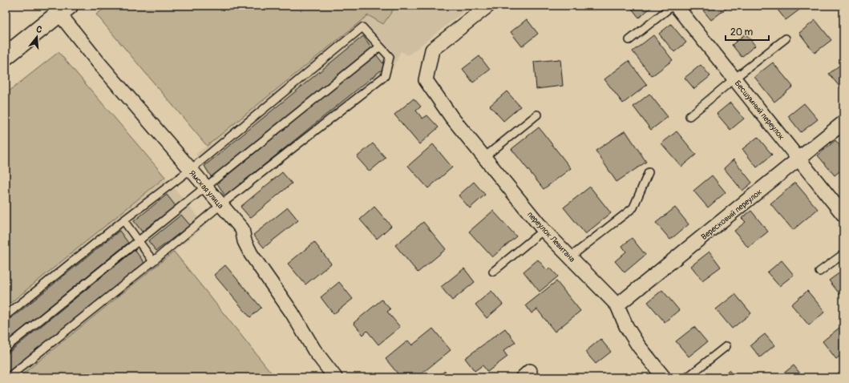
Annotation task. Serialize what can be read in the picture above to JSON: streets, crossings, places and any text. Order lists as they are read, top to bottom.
{
  "streets": {
    "street": [
      "Бесшумный переулок",
      "Ямская улица",
      "Вересковый переулок",
      "переулок Левитана"
    ]
  },
  "crossings": [
    ["Бесшумный переулок", "Вересковый переулок"],
    ["Вересковый переулок", "переулок Левитана"]
  ],
  "scale_bar": "20 m",
  "north": "top"
}
